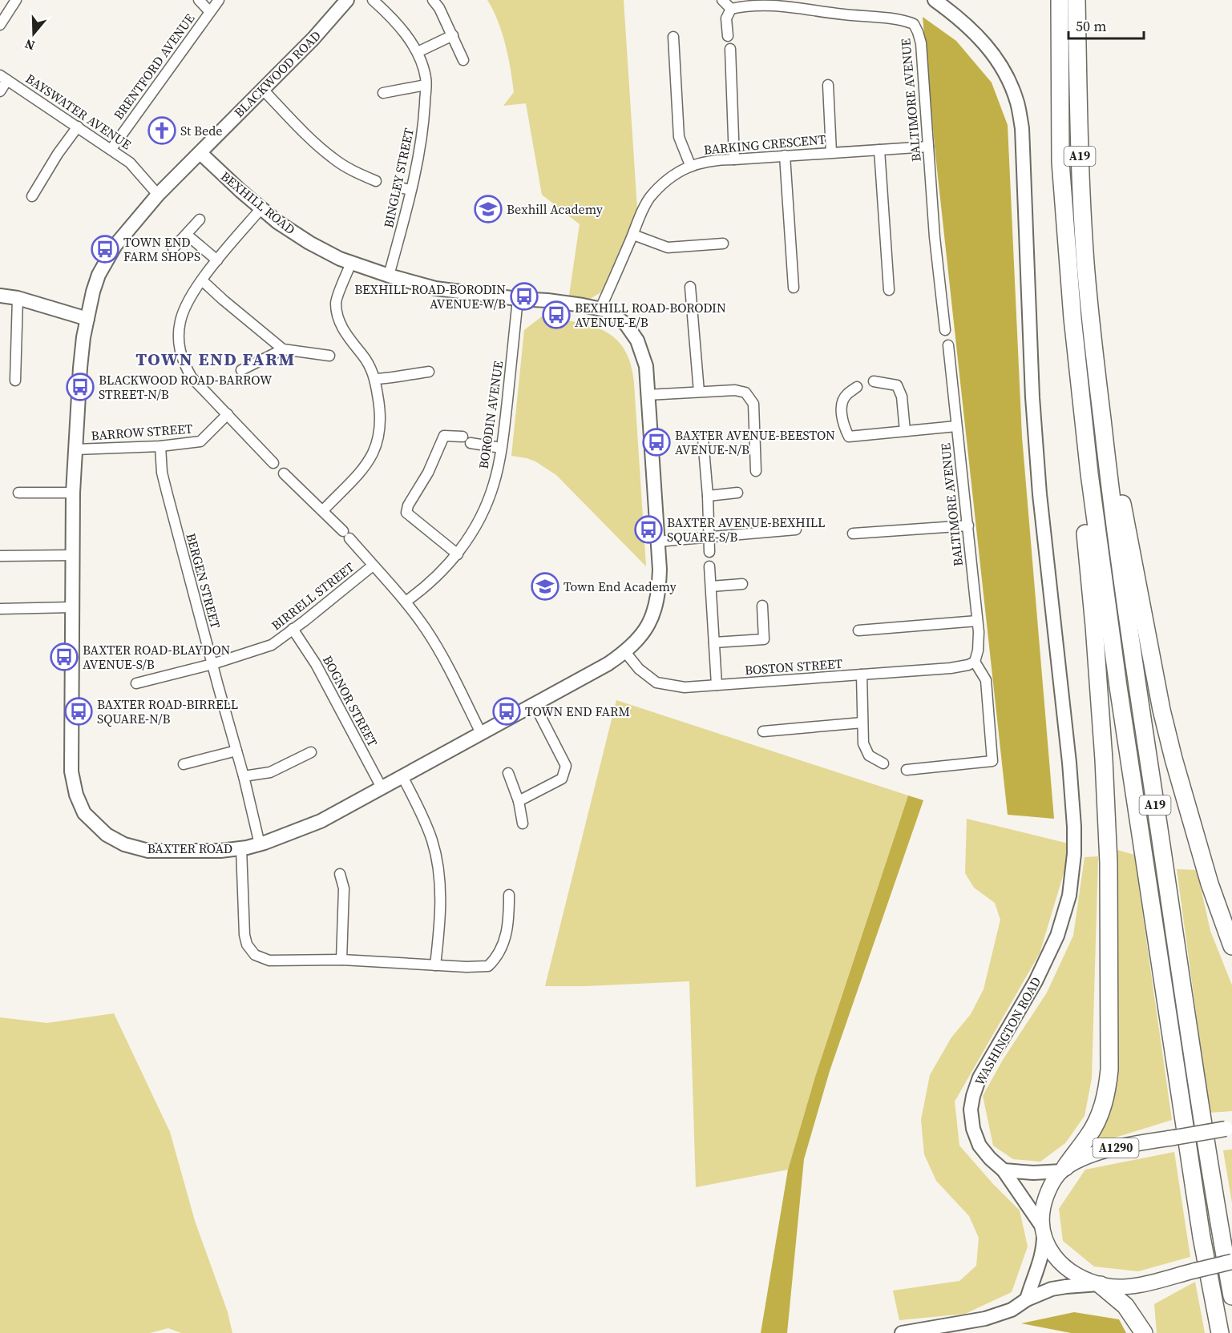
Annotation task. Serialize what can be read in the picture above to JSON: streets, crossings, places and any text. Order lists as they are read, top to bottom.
{
  "streets": {
    "highway": ["A19"],
    "main road": ["A1290"],
    "street": [
      "BRENTFORD AVENUE",
      "BLACKWOOD ROAD",
      "BALTIMORE AVENUE",
      "BAYSWATER AVENUE",
      "BARKING CRESCENT",
      "BINGLEY STREET",
      "BEXHILL ROAD",
      "BORODIN AVENUE",
      "BARROW STREET",
      "BERGEN STREET",
      "BIRRELL STREET",
      "BOSTON STREET",
      "BOGNOR STREET",
      "BAXTER ROAD",
      "WASHINGTON ROAD"
    ]
  },
  "crossings": [
    ["BRENTFORD AVENUE", "BAYSWATER AVENUE"],
    ["BLACKWOOD ROAD", "BAYSWATER AVENUE"],
    ["BLACKWOOD ROAD", "BEXHILL ROAD"],
    ["BLACKWOOD ROAD", "BARROW STREET"],
    ["BLACKWOOD ROAD", "BAXTER ROAD"],
    ["BALTIMORE AVENUE", "BARKING CRESCENT"],
    ["BALTIMORE AVENUE", "BOSTON STREET"],
    ["BARKING CRESCENT", "BEXHILL ROAD"],
    ["BINGLEY STREET", "BEXHILL ROAD"],
    ["BEXHILL ROAD", "BORODIN AVENUE"],
    ["BEXHILL ROAD", "BOSTON STREET"],
    ["BEXHILL ROAD", "BAXTER ROAD"],
    ["BARROW STREET", "BERGEN STREET"],
    ["BARROW STREET", "BAXTER ROAD"],
    ["BERGEN STREET", "BIRRELL STREET"],
    ["BERGEN STREET", "BAXTER ROAD"],
    ["BIRRELL STREET", "BOGNOR STREET"],
    ["BOSTON STREET", "BAXTER ROAD"],
    ["BOGNOR STREET", "BAXTER ROAD"]
  ],
  "districts": ["TOWN END FARM"],
  "places": {
    "church": ["St Bede"],
    "school or university": ["Bexhill Academy", "Town End Academy"],
    "bus stop": [
      "TOWN END FARM SHOPS",
      "BEXHILL ROAD-BORODIN AVENUE-W/B",
      "BEXHILL ROAD-BORODIN AVENUE-E/B",
      "BLACKWOOD ROAD-BARROW STREET-N/B",
      "BAXTER AVENUE-BEESTON AVENUE-N/B",
      "BAXTER AVENUE-BEXHILL SQUARE-S/B",
      "BAXTER ROAD-BLAYDON AVENUE-S/B",
      "BAXTER ROAD-BIRRELL SQUARE-N/B",
      "TOWN END FARM"
    ]
  },
  "scale_bar": "50 m",
  "north": "bottom"
}
